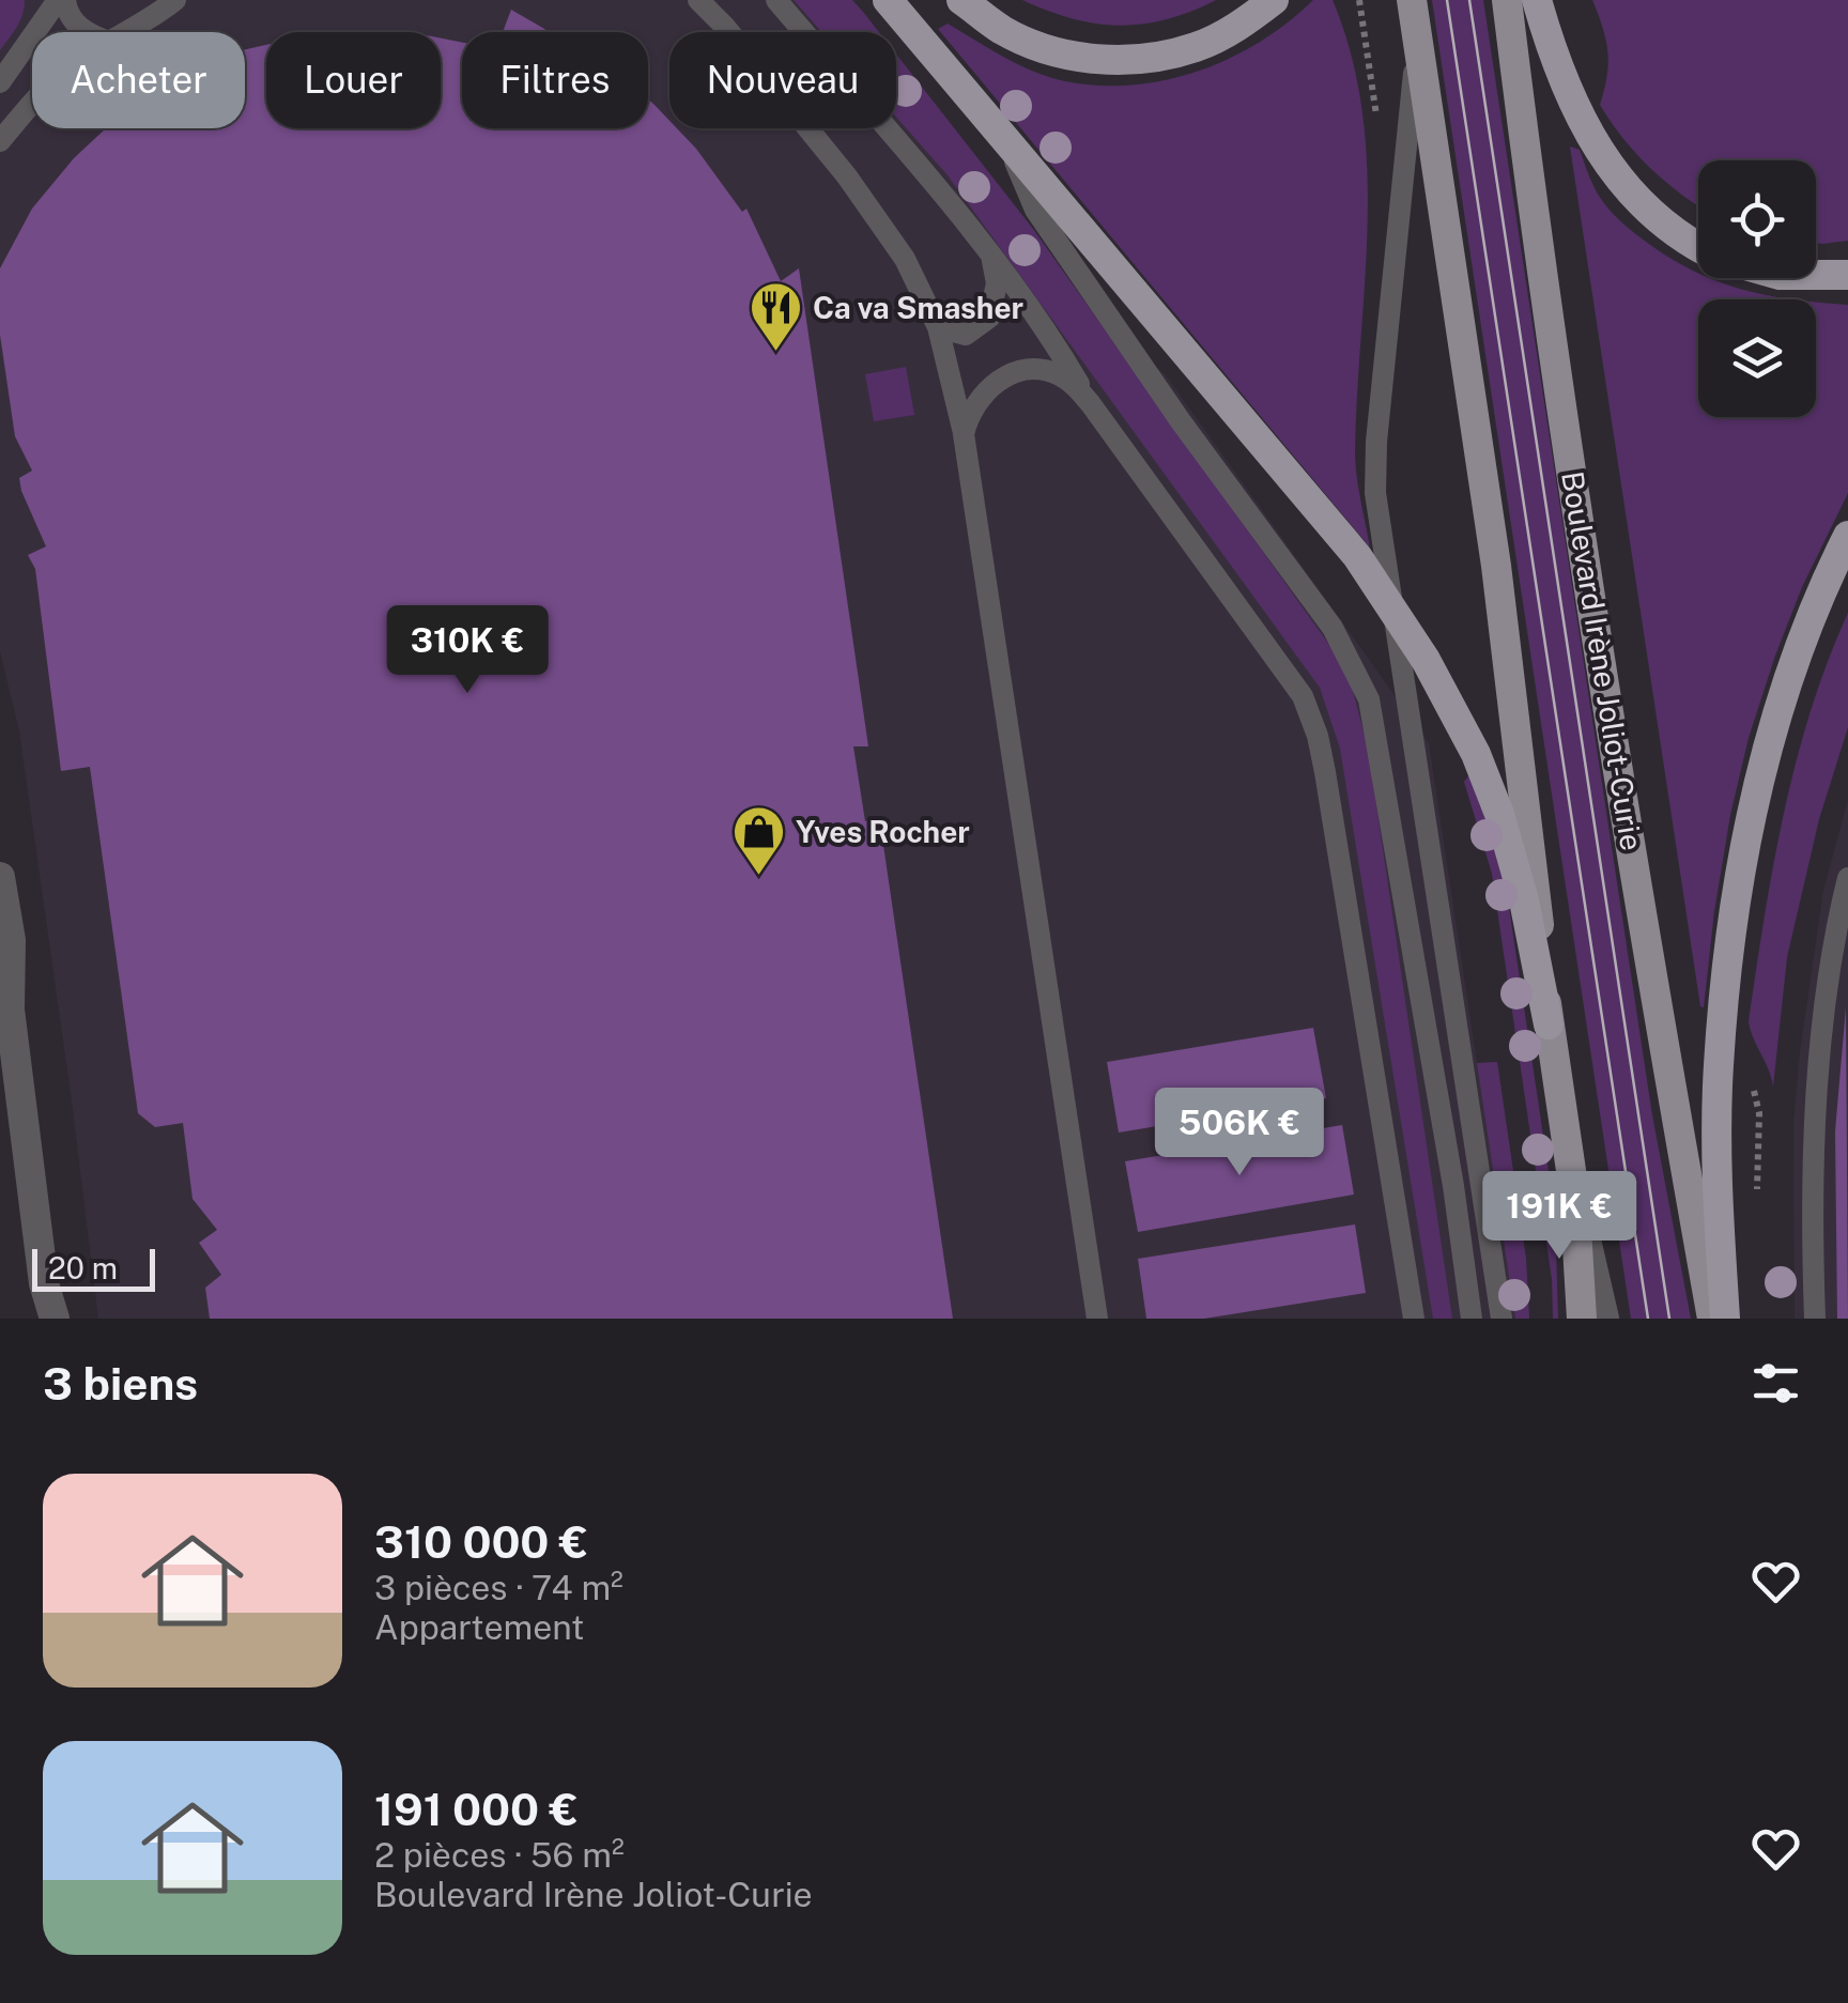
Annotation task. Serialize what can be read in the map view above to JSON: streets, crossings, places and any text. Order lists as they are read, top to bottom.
{
  "streets": {
    "main road": ["Boulevard Irène Joliot-Curie"]
  },
  "places": {
    "restaurant": ["Ca va Smasher"],
    "shop": ["Yves Rocher"]
  },
  "scale_bar": "20 m",
  "page": {
    "chip": [
      "Acheter",
      "Louer",
      "Filtres",
      "Nouveau"
    ],
    "price": ["310K €", "506K €", "191K €"],
    "scale": "20 m",
    "heading": "3 biens",
    "list": [
      {
        "name": "310 000 €",
        "note": "3 pièces · 74 m² · Appartement"
      },
      {
        "name": "191 000 €",
        "note": "2 pièces · 56 m² · Boulevard Irène Joliot-Curie"
      }
    ]
  }
}
